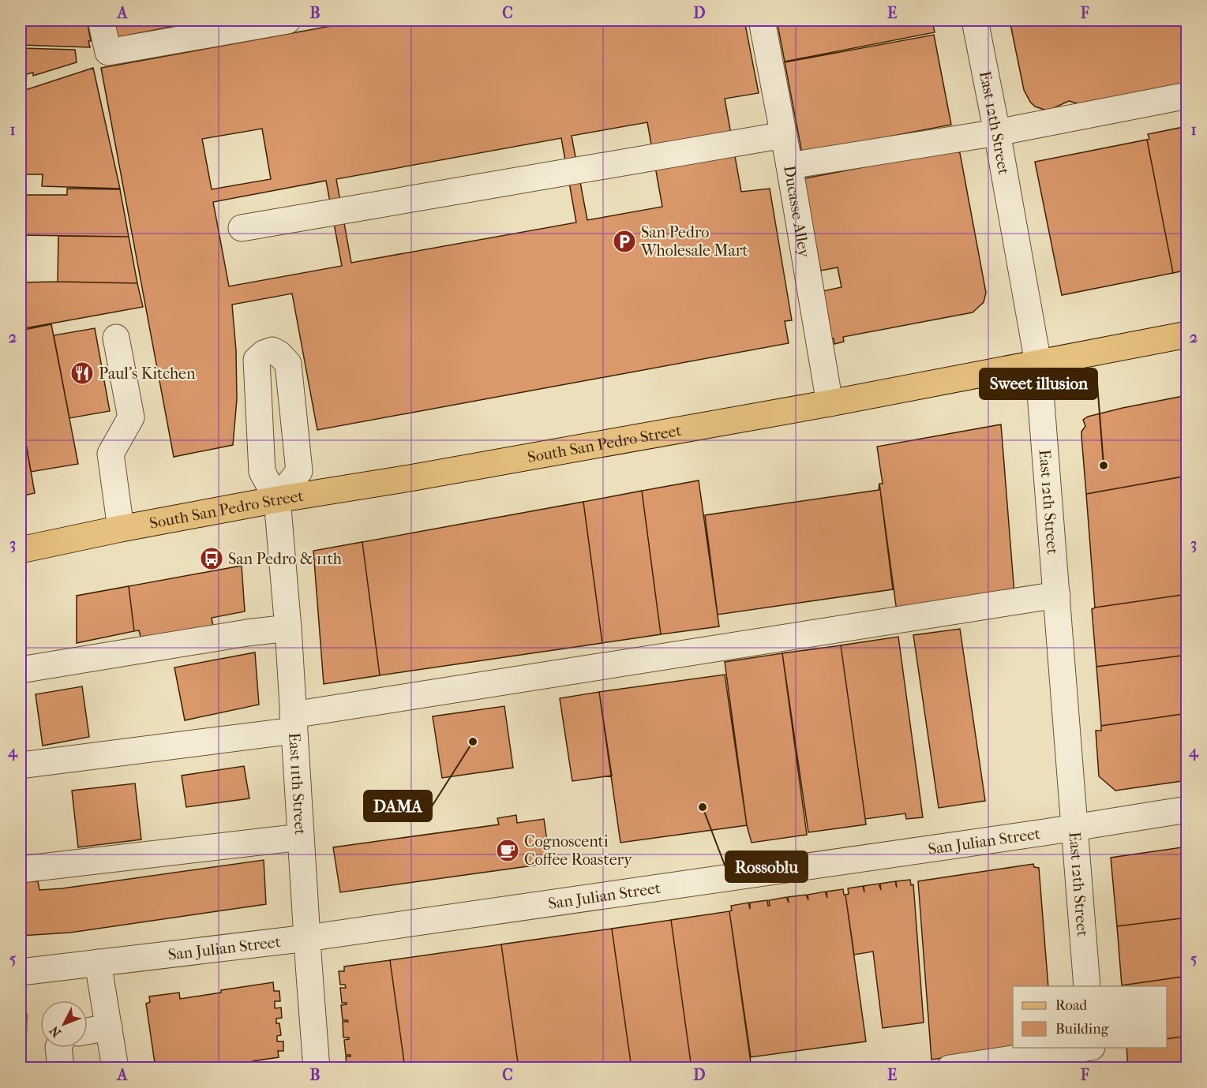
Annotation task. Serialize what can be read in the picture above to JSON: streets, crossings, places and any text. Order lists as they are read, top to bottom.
{
  "streets": {
    "main road": ["South San Pedro Street"],
    "street": [
      "East 12th Street",
      "Ducasse Alley",
      "East 11th Street",
      "San Julian Street"
    ]
  },
  "crossings": [
    ["East 12th Street", "South San Pedro Street"],
    ["East 12th Street", "San Julian Street"],
    ["Ducasse Alley", "South San Pedro Street"],
    ["South San Pedro Street", "East 11th Street"],
    ["East 11th Street", "San Julian Street"]
  ],
  "places": {
    "parking": ["San Pedro Wholesale Mart"],
    "restaurant": ["Paul's Kitchen"],
    "other": ["Sweet illusion", "DAMA", "Rossoblu"],
    "bus stop": ["San Pedro & 11th"],
    "cafe": ["Cognoscenti Coffee Roastery"]
  },
  "legend": ["Road", "Building"],
  "north": "bottom left",
  "grid": {
    "columns": [
      "A",
      "B",
      "C",
      "D",
      "E",
      "F"
    ],
    "rows": [
      "1",
      "2",
      "3",
      "4",
      "5"
    ]
  }
}
